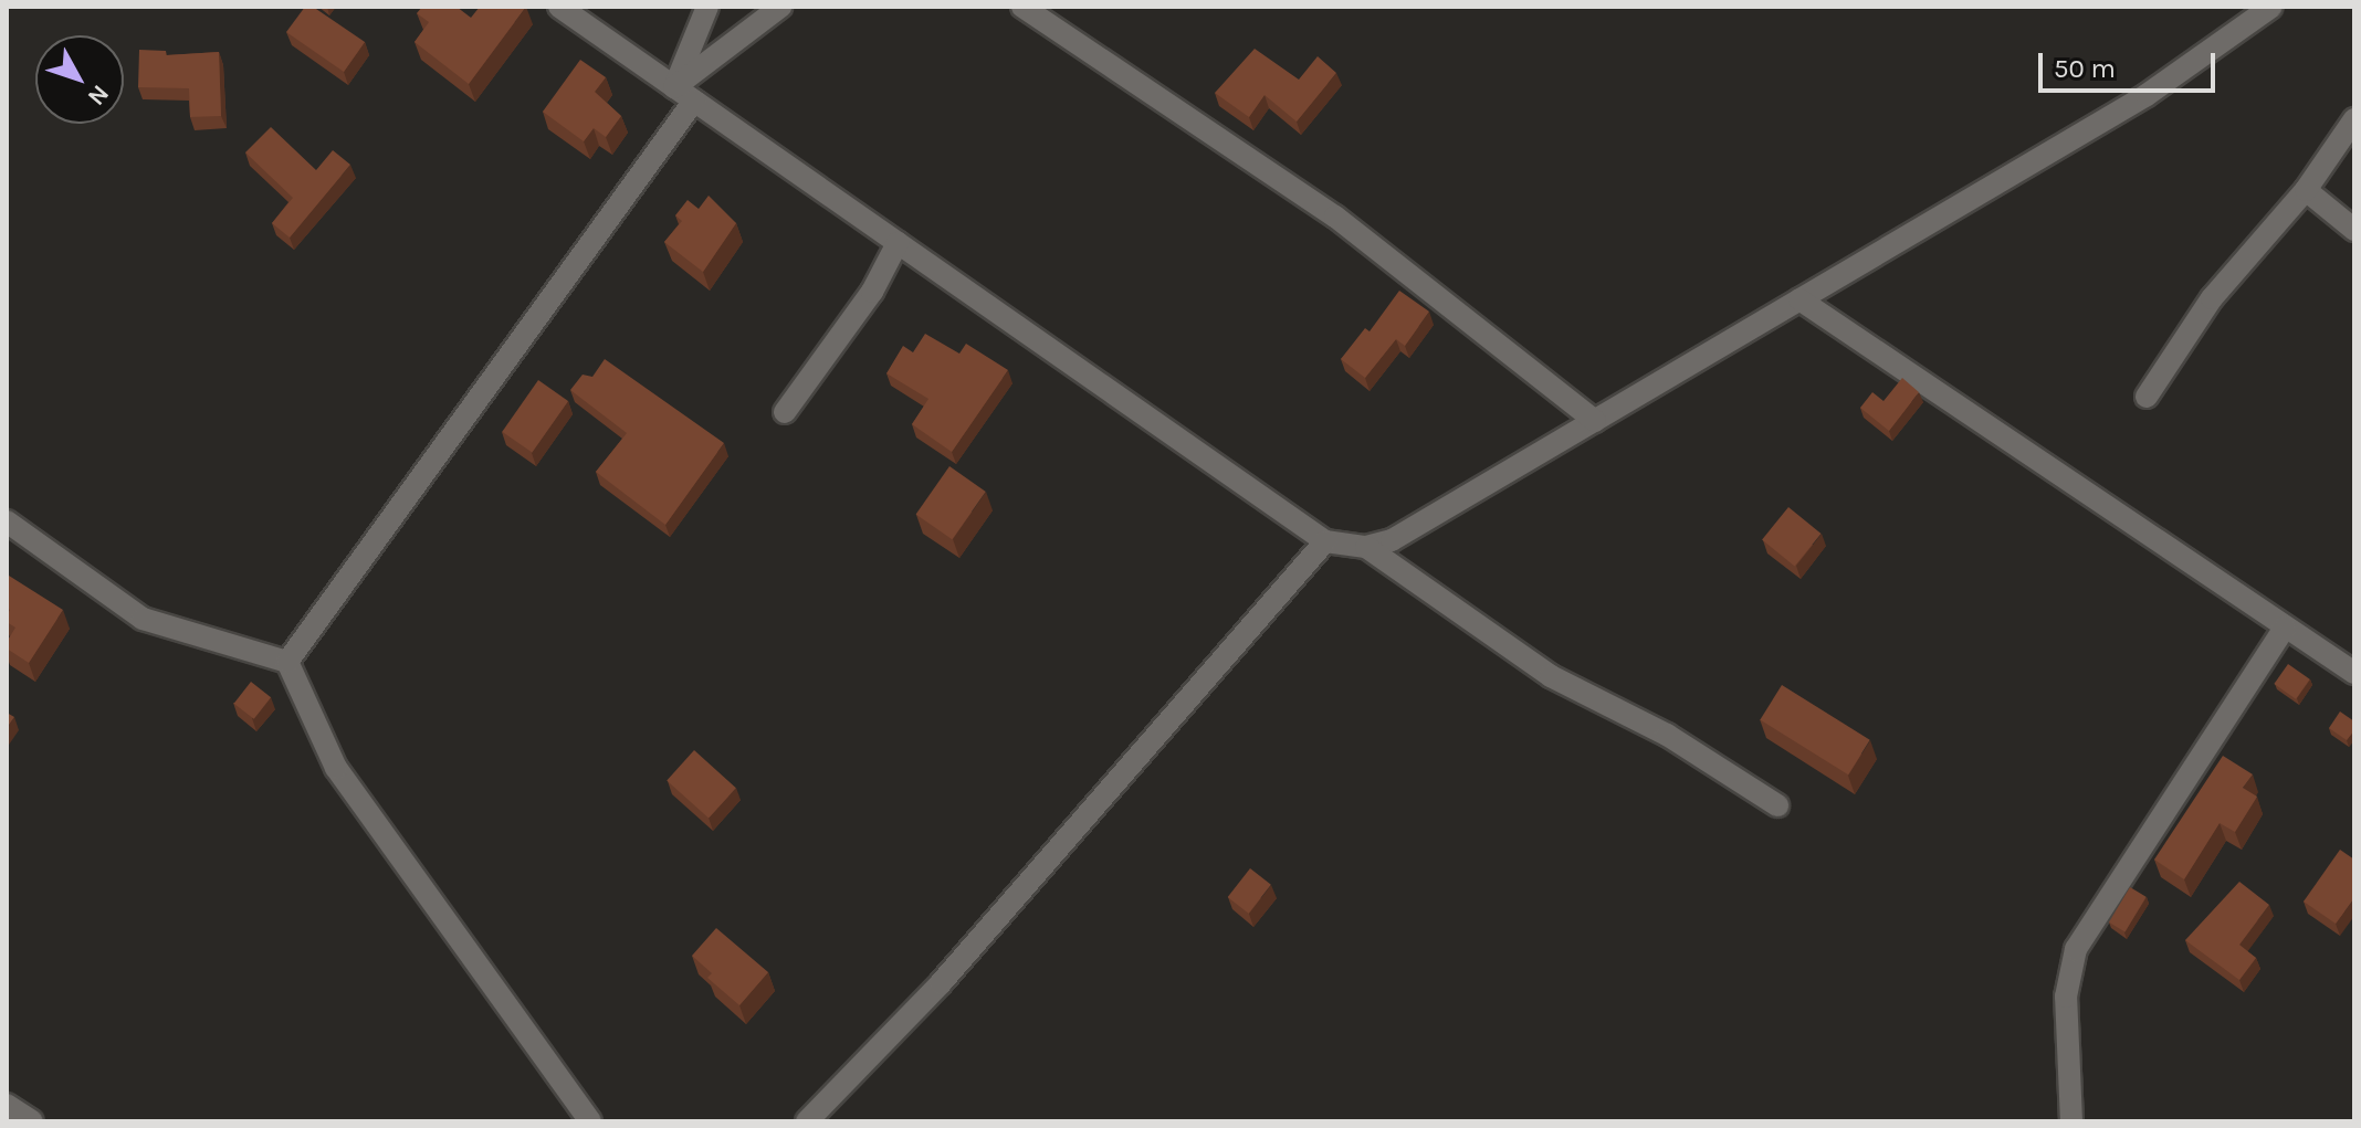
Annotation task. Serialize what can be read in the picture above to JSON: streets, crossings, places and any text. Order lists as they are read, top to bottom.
{
  "scale_bar": "50 m",
  "north": "bottom right"
}
